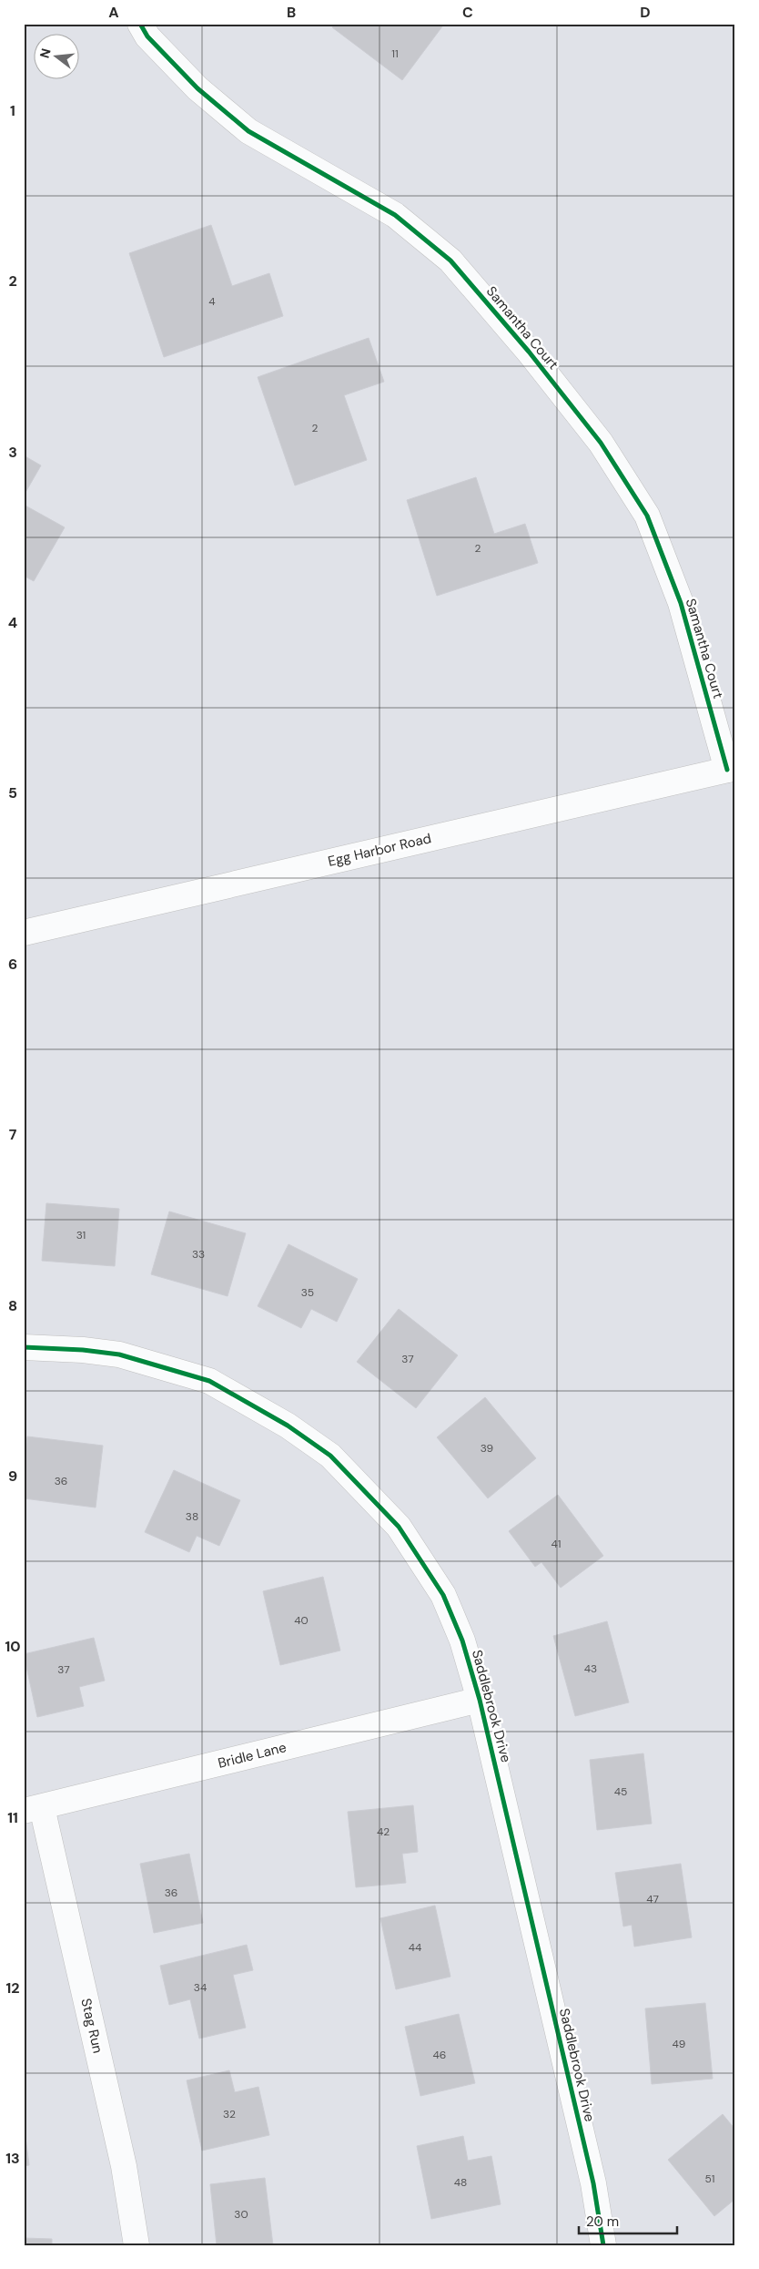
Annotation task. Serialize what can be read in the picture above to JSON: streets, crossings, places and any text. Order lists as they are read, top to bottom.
{
  "streets": {
    "street": [
      "Samantha Court",
      "Egg Harbor Road",
      "Saddlebrook Drive",
      "Bridle Lane",
      "Stag Run"
    ]
  },
  "crossings": [
    ["Samantha Court", "Egg Harbor Road"],
    ["Saddlebrook Drive", "Bridle Lane"],
    ["Bridle Lane", "Stag Run"]
  ],
  "house_numbers": [
    "11",
    "4",
    "2",
    "2",
    "31",
    "33",
    "35",
    "37",
    "39",
    "36",
    "38",
    "41",
    "40",
    "43",
    "37",
    "45",
    "42",
    "36",
    "47",
    "44",
    "34",
    "49",
    "46",
    "32",
    "51",
    "48",
    "30"
  ],
  "scale_bar": "20 m",
  "north": "left",
  "grid": {
    "columns": [
      "A",
      "B",
      "C",
      "D"
    ],
    "rows": [
      "1",
      "2",
      "3",
      "4",
      "5",
      "6",
      "7",
      "8",
      "9",
      "10",
      "11",
      "12",
      "13"
    ]
  }
}
